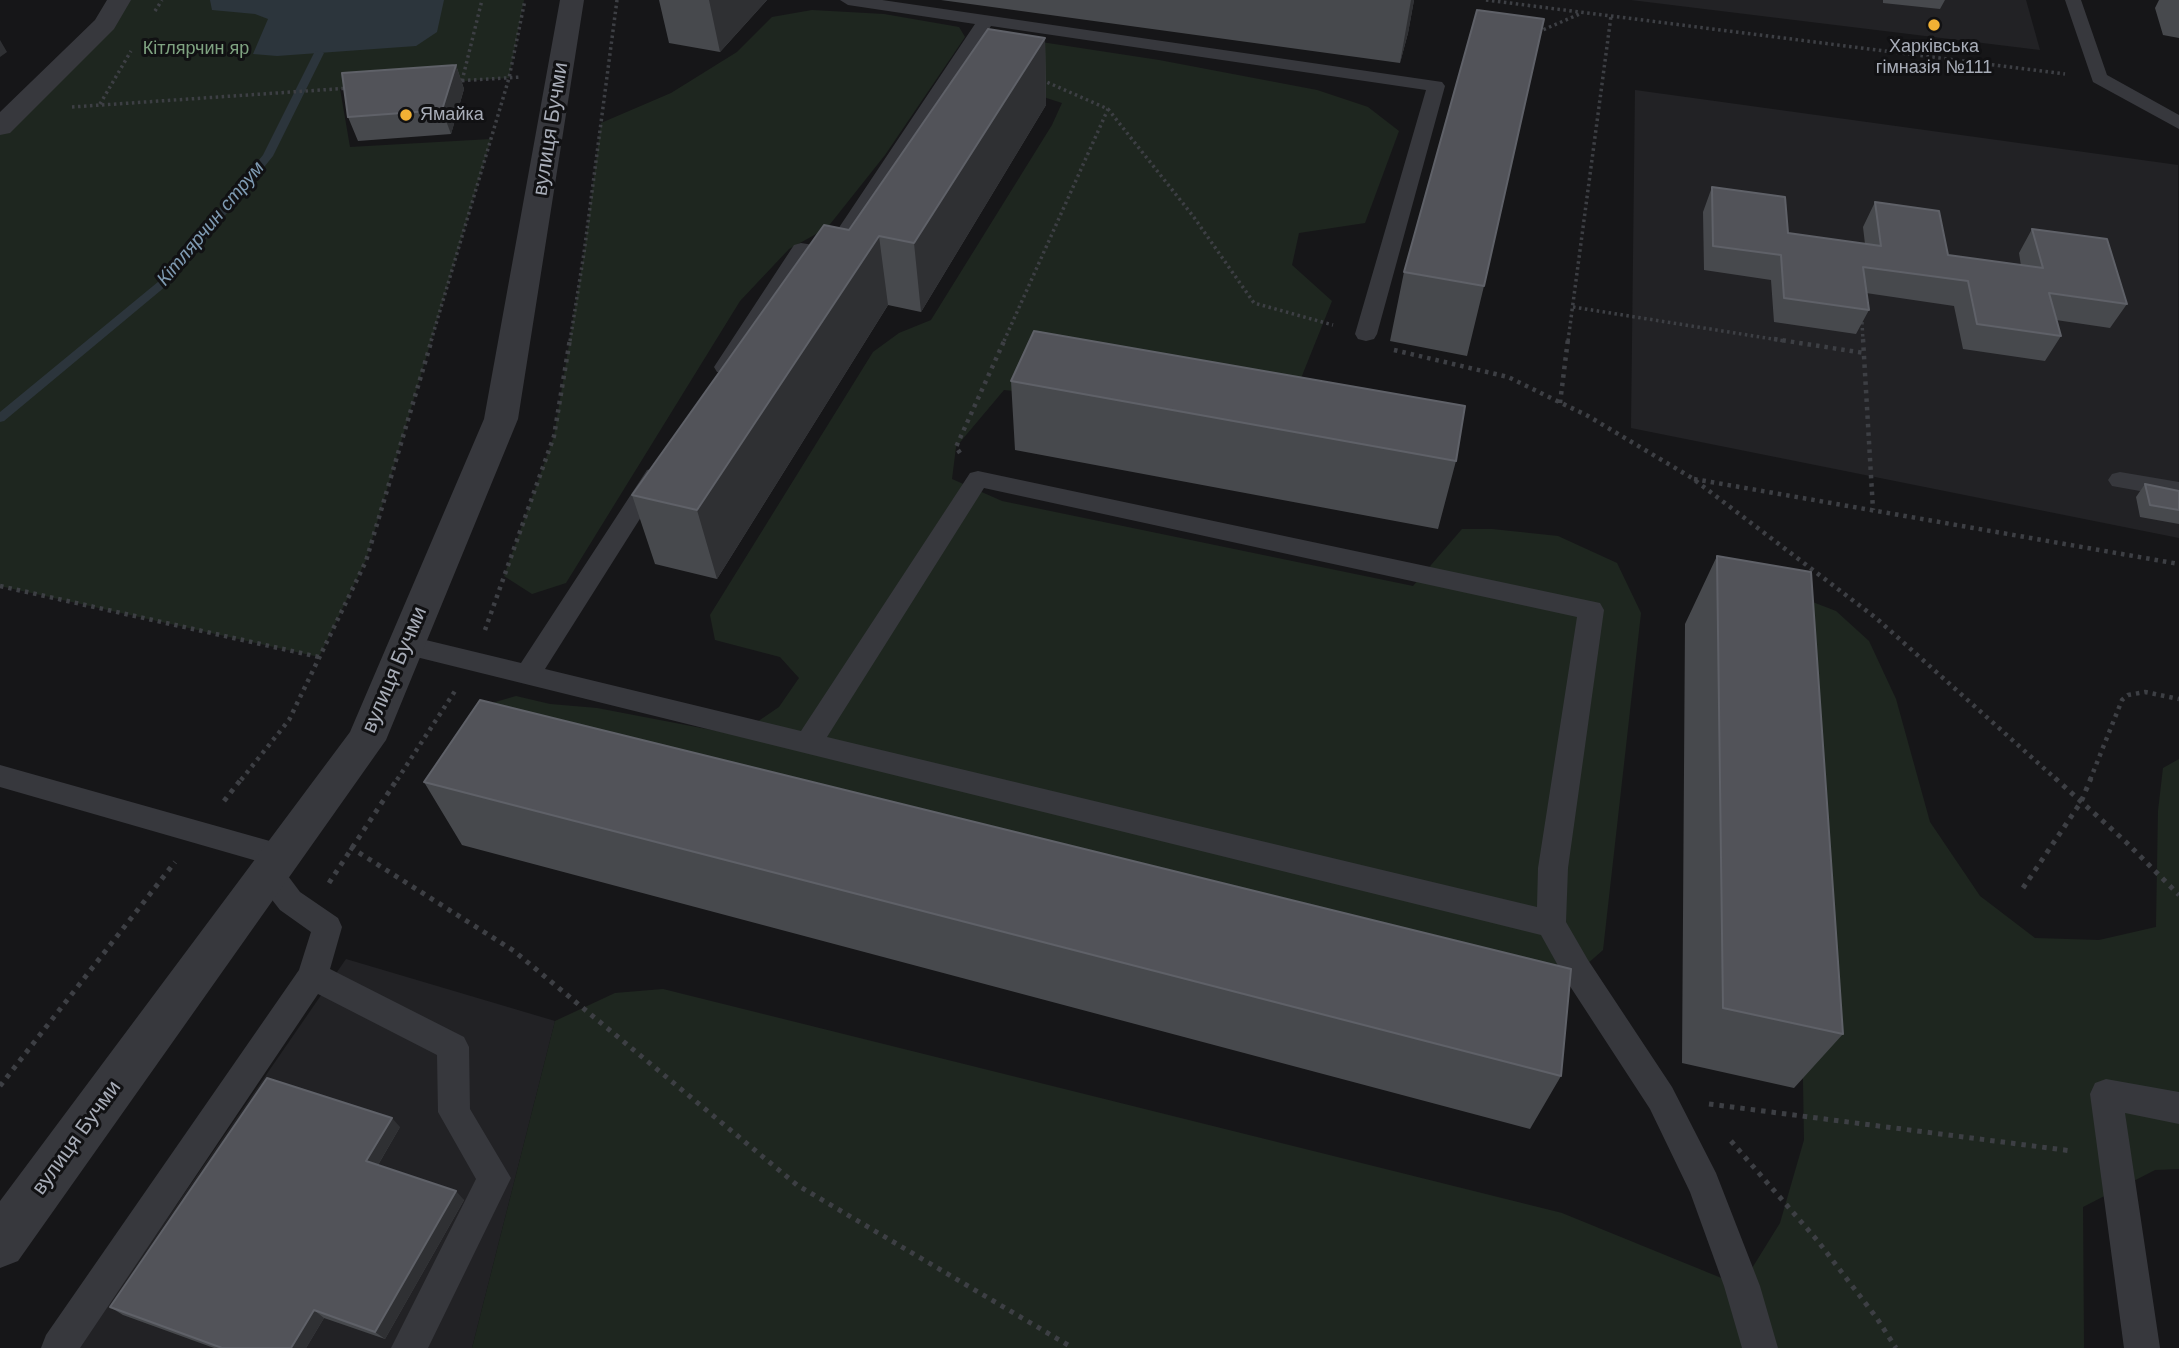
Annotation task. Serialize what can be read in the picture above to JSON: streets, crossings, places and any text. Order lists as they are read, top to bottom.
{
  "streets": {
    "street": ["вулиця Бучми"]
  },
  "water": ["Кітлярчин струм"],
  "parks": ["Кітлярчин яр"],
  "places": ["Харківська гімназія №111", "Ямайка"]
}
